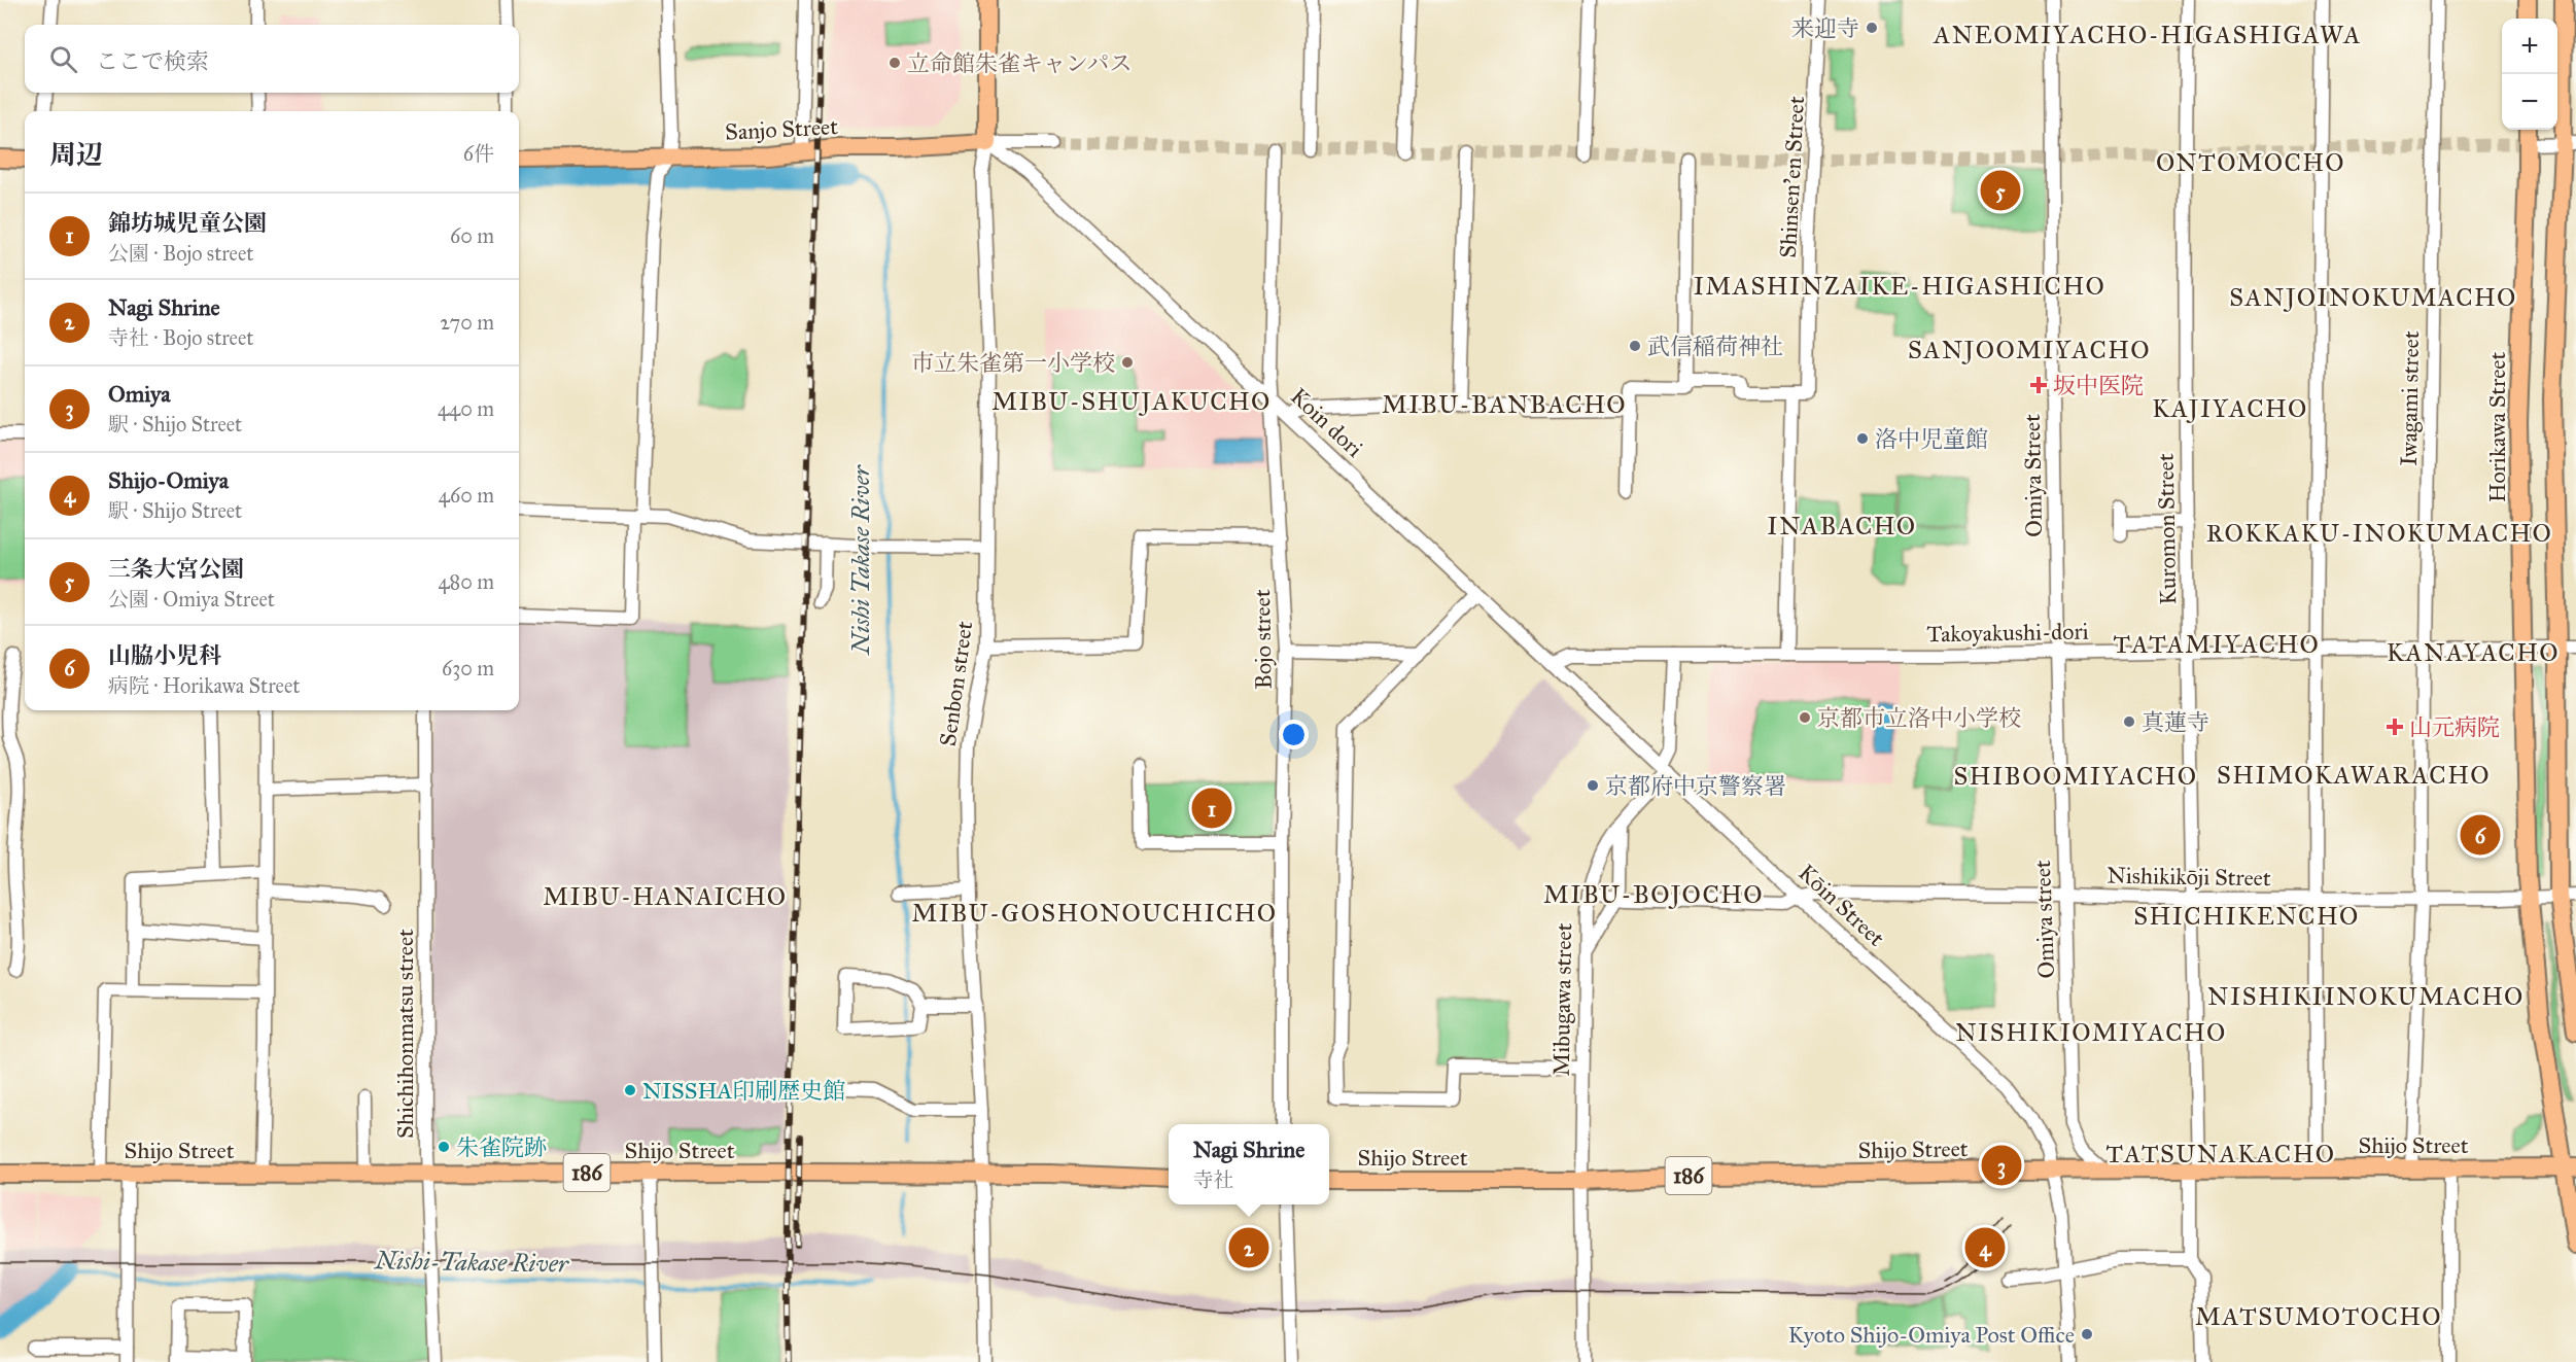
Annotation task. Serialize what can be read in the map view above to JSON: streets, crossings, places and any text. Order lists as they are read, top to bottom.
{
  "streets": {
    "main road": [
      "Sanjo Street",
      "Horikawa Street",
      "Shijo Street",
      "186"
    ],
    "street": [
      "Shinsen'en Street",
      "Iwagami street",
      "Koin dori",
      "Omiya Street",
      "Kuromon Street",
      "Takoyakushi-dori",
      "Bojo street",
      "Senbon street",
      "Nishikikōji Street",
      "Kōin Street",
      "Omiya street",
      "Mibugawa street",
      "Shichihonmatsu street"
    ]
  },
  "crossings": [
    ["Sanjo Street", "Koin dori"],
    ["Sanjo Street", "Senbon street"],
    ["Iwagami street", "Takoyakushi-dori"],
    ["Iwagami street", "Nishikikōji Street"],
    ["Iwagami street", "Shijo Street"],
    ["Koin dori", "Takoyakushi-dori"],
    ["Koin dori", "Bojo street"],
    ["Koin dori", "Senbon street"],
    ["Koin dori", "Kōin Street"],
    ["Horikawa Street", "Takoyakushi-dori"],
    ["Horikawa Street", "Nishikikōji Street"],
    ["Horikawa Street", "Shijo Street"],
    ["Omiya Street", "Takoyakushi-dori"],
    ["Omiya Street", "Omiya street"],
    ["Kuromon Street", "Takoyakushi-dori"],
    ["Kuromon Street", "Nishikikōji Street"],
    ["Kuromon Street", "Shijo Street"],
    ["Takoyakushi-dori", "Kōin Street"],
    ["Takoyakushi-dori", "Omiya street"],
    ["Senbon street", "Shijo Street"],
    ["Nishikikōji Street", "Kōin Street"],
    ["Nishikikōji Street", "Omiya street"],
    ["Nishikikōji Street", "Mibugawa street"],
    ["Kōin Street", "Mibugawa street"],
    ["Kōin Street", "Shijo Street"],
    ["Omiya street", "Shijo Street"],
    ["Mibugawa street", "Shijo Street"],
    ["Shichihonmatsu street", "Shijo Street"]
  ],
  "districts": [
    "ANEOMIYACHO-HIGASHIGAWA",
    "ONTOMOCHO",
    "IMASHINZAIKE-HIGASHICHO",
    "SANJOINOKUMACHO",
    "SANJOOMIYACHO",
    "MIBU-SHUJAKUCHO",
    "MIBU-BANBACHO",
    "KAJIYACHO",
    "INABACHO",
    "ROKKAKU-INOKUMACHO",
    "TATAMIYACHO",
    "KANAYACHO",
    "SHIMOKAWARACHO",
    "SHIBOOMIYACHO",
    "MIBU-BOJOCHO",
    "MIBU-HANAICHO",
    "MIBU-GOSHONOUCHICHO",
    "SHICHIKENCHO",
    "NISHIKIINOKUMACHO",
    "NISHIKIOMIYACHO",
    "TATSUNAKACHO",
    "MATSUMOTOCHO"
  ],
  "water": ["Nishi Takase River", "Nishi-Takase River"],
  "places": {
    "other": [
      "来迎寺",
      "立命館朱雀キャンパス",
      "武信稲荷神社",
      "市立朱雀第一小学校",
      "洛中児童館",
      "京都市立洛中小学校",
      "真蓮寺",
      "京都府中京警察署",
      "NISSHA印刷歴史館",
      "朱雀院跡",
      "Kyoto Shijo-Omiya Post Office"
    ],
    "health": ["坂中医院", "山元病院"]
  },
  "page": {
    "map_buttons": ["+", "−"],
    "search": "ここで検索",
    "heading": ["周辺", "6件"],
    "pins": [
      "5",
      "1",
      "6",
      "3",
      "2",
      "4"
    ],
    "list": [
      {
        "mark": "1",
        "name": "錦坊城児童公園",
        "note": "公園 · Bojo street",
        "value": "60 m"
      },
      {
        "mark": "2",
        "name": "Nagi Shrine",
        "note": "寺社 · Bojo street",
        "value": "270 m"
      },
      {
        "mark": "3",
        "name": "Omiya",
        "note": "駅 · Shijo Street",
        "value": "440 m"
      },
      {
        "mark": "4",
        "name": "Shijo-Omiya",
        "note": "駅 · Shijo Street",
        "value": "460 m"
      },
      {
        "mark": "5",
        "name": "三条大宮公園",
        "note": "公園 · Omiya Street",
        "value": "480 m"
      },
      {
        "mark": "6",
        "name": "山脇小児科",
        "note": "病院 · Horikawa Street",
        "value": "630 m"
      }
    ],
    "popup": ["Nagi Shrine", "寺社"]
  }
}
